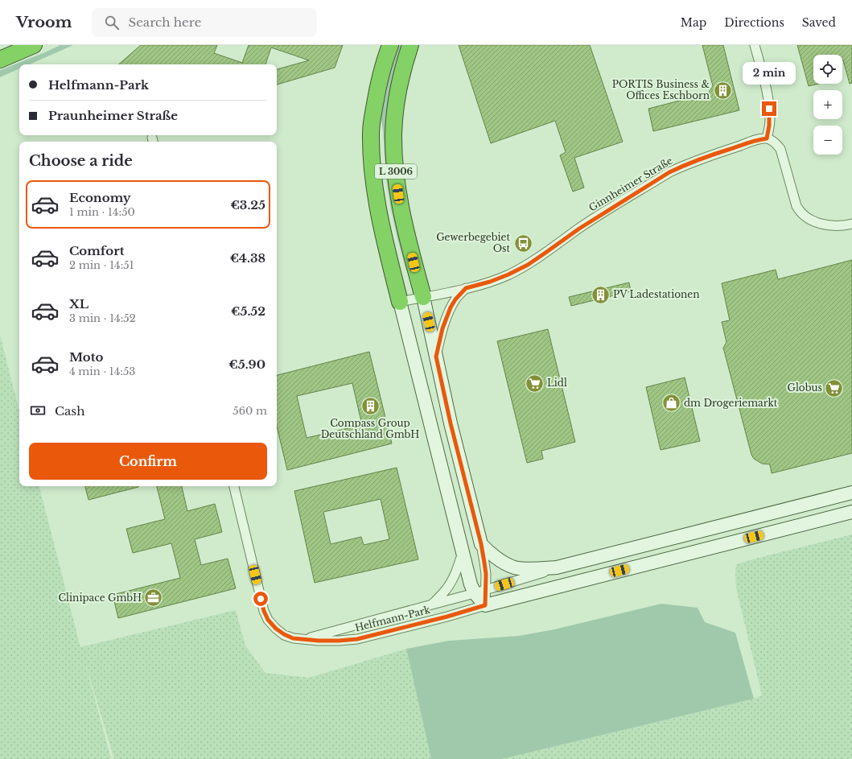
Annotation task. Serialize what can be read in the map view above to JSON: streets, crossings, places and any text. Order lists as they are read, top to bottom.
{
  "streets": {
    "highway": ["L 3006"],
    "street": ["Ginnheimer Straße", "Helfmann-Park"]
  },
  "crossings": [
    ["L 3006", "Ginnheimer Straße"],
    ["L 3006", "Helfmann-Park"]
  ],
  "places": {
    "building": ["PORTIS Business & Offices Eschborn", "PV Ladestationen", "Compass Group Deutschland GmbH"],
    "bus stop": ["Gewerbegebiet Ost"],
    "supermarket": ["Lidl", "Globus"],
    "shop": ["dm Drogeriemarkt"],
    "office": ["Clinipace GmbH"]
  },
  "page": {
    "header": "Vroom",
    "search": "Search here",
    "nav": ["Map", "Directions", "Saved"],
    "map_buttons": ["+", "−"],
    "bubble": "2 min",
    "banner": ["Helfmann-Park", "Praunheimer Straße"],
    "heading": "Choose a ride",
    "list": [
      {
        "name": "Economy",
        "note": "1 min · 14:50",
        "value": "€3.25"
      },
      {
        "name": "Comfort",
        "note": "2 min · 14:51",
        "value": "€4.38"
      },
      {
        "name": "XL",
        "note": "3 min · 14:52",
        "value": "€5.52"
      },
      {
        "name": "Moto",
        "note": "4 min · 14:53",
        "value": "€5.90"
      }
    ],
    "pay": ["Cash", "560 m"],
    "buttons": "Confirm"
  }
}
